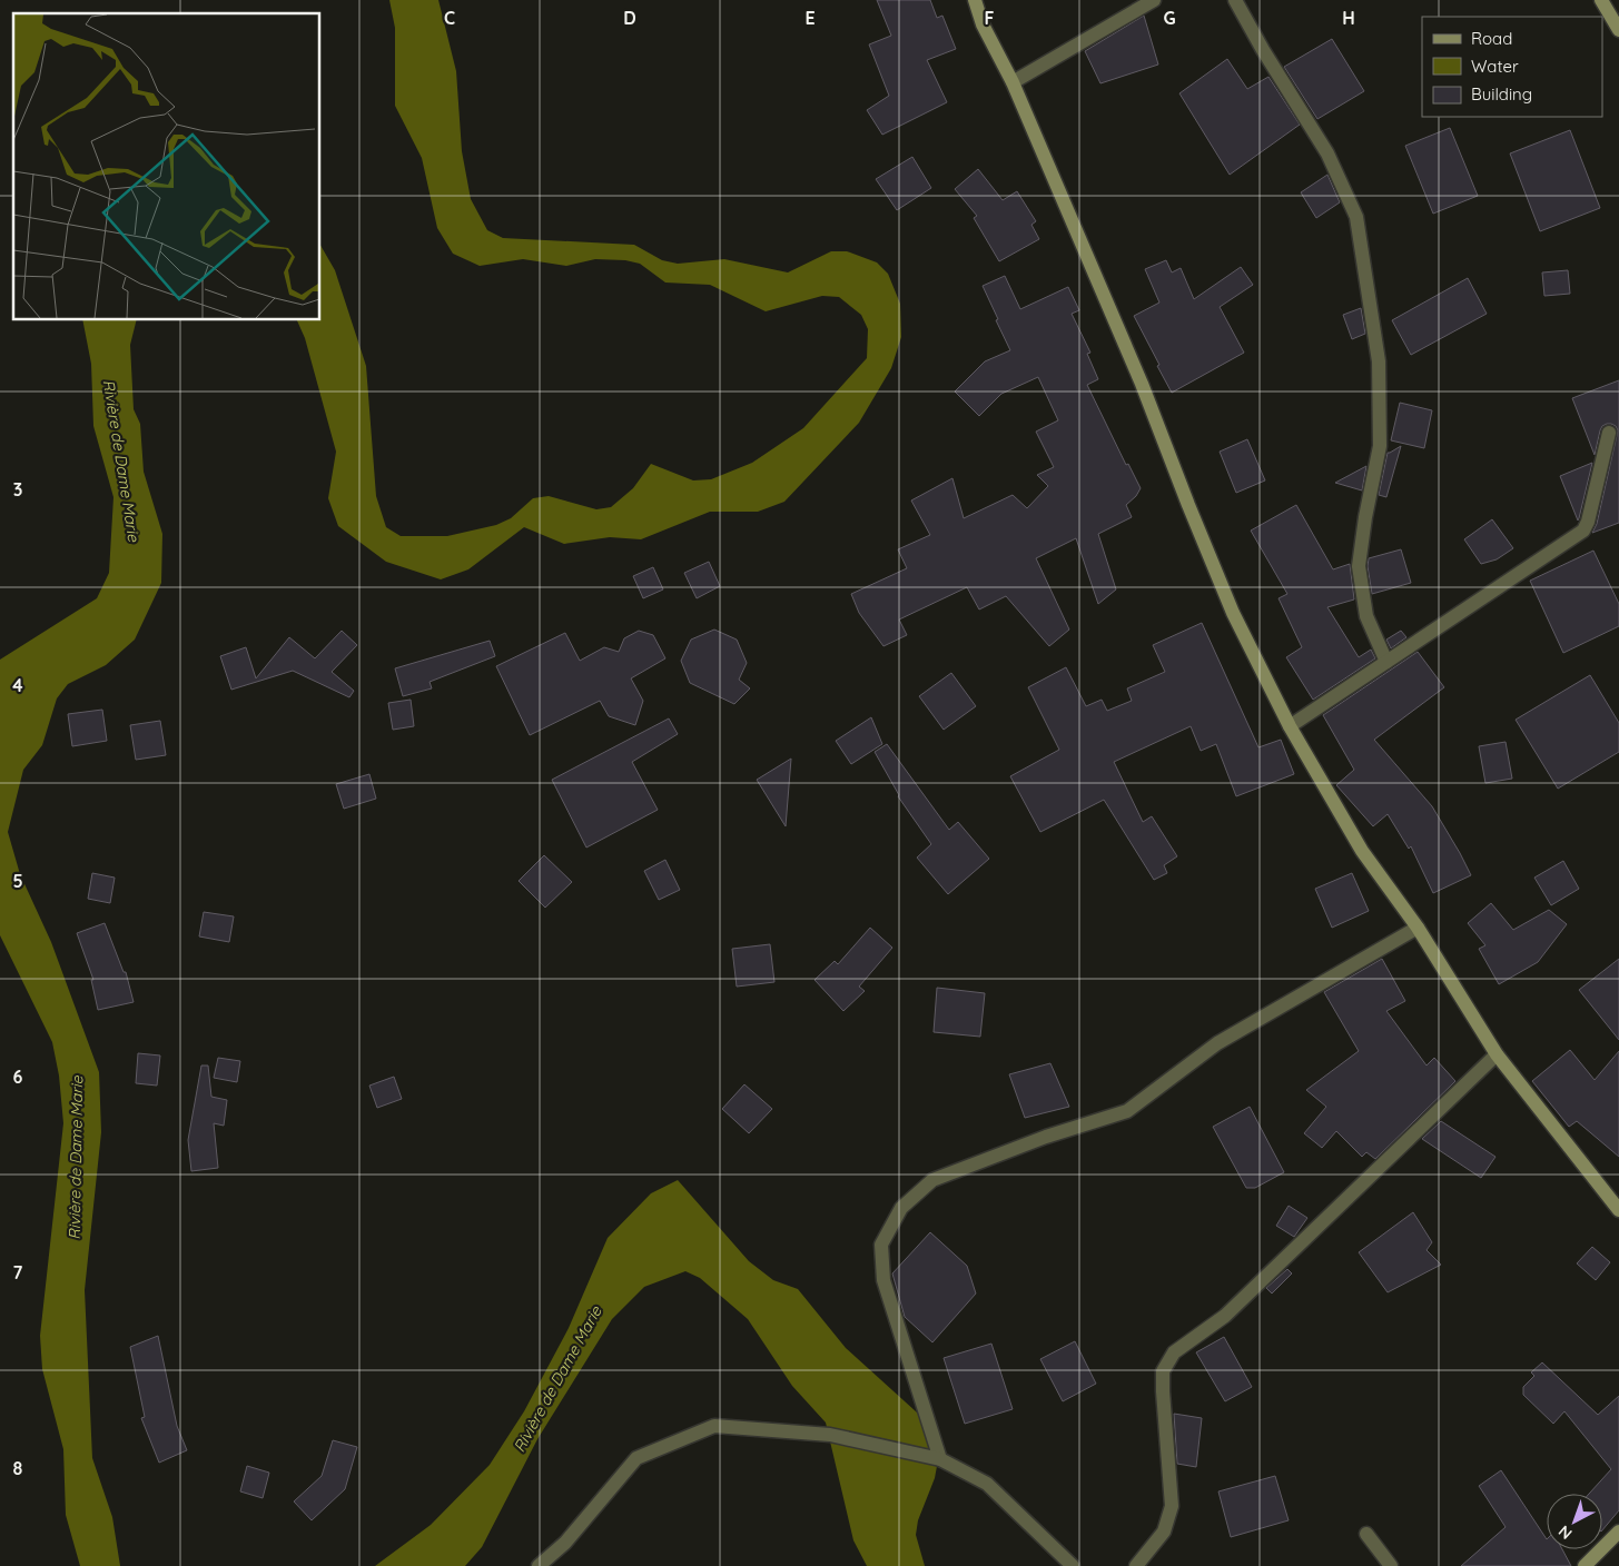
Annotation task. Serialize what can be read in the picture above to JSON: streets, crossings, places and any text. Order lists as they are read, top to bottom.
{
  "water": ["Rivière de Dame Marie"],
  "legend": ["Road", "Water", "Building"],
  "north": "bottom left",
  "grid": {
    "columns": [
      "C",
      "D",
      "E",
      "F",
      "G",
      "H"
    ],
    "rows": [
      "3",
      "4",
      "5",
      "6",
      "7",
      "8"
    ]
  }
}
